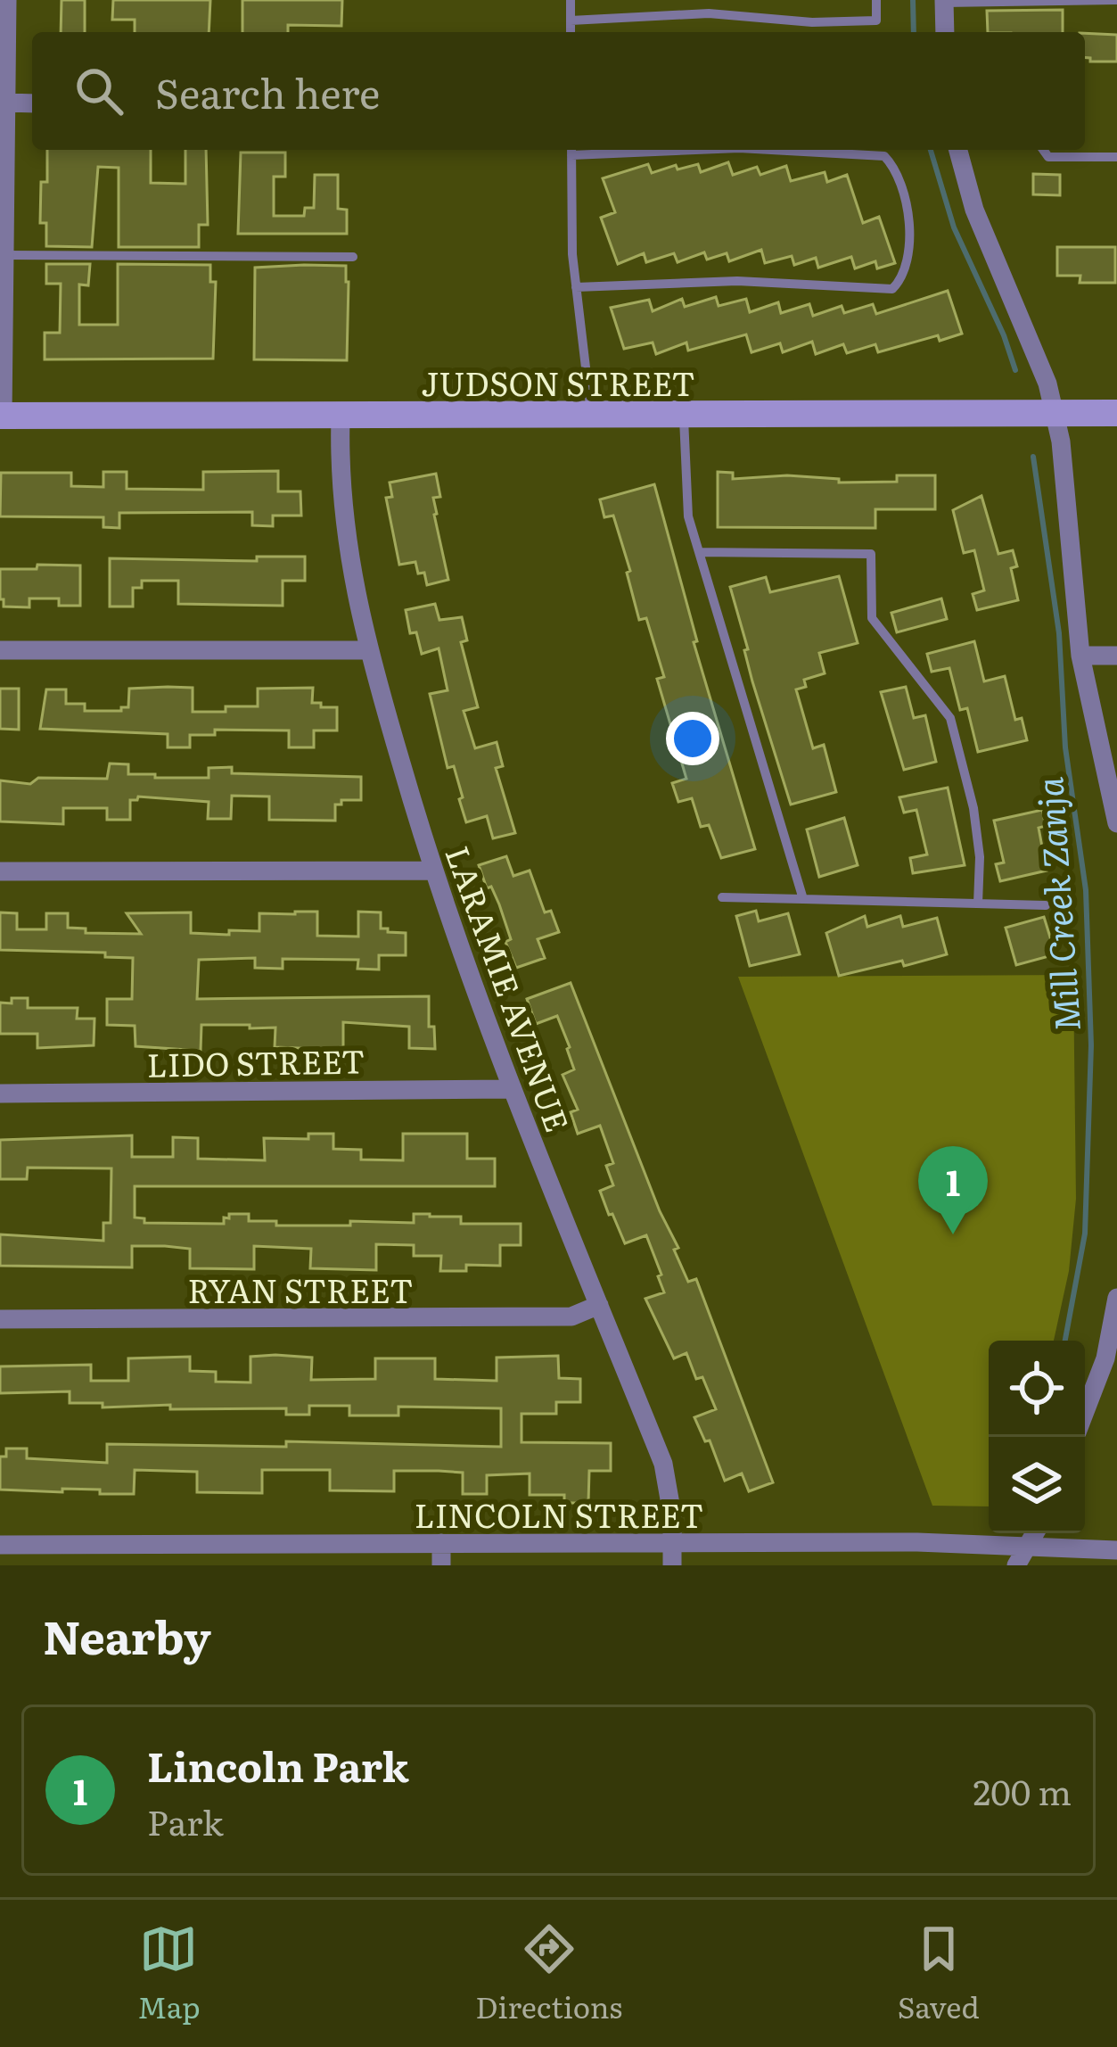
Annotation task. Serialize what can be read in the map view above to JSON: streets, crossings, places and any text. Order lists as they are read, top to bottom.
{
  "streets": {
    "main road": ["JUDSON STREET"],
    "street": [
      "LARAMIE AVENUE",
      "LIDO STREET",
      "RYAN STREET",
      "LINCOLN STREET"
    ]
  },
  "crossings": [
    ["JUDSON STREET", "LARAMIE AVENUE"],
    ["LARAMIE AVENUE", "LIDO STREET"],
    ["LARAMIE AVENUE", "RYAN STREET"],
    ["LARAMIE AVENUE", "LINCOLN STREET"]
  ],
  "water": ["Mill Creek Zanja"],
  "page": {
    "search": "Search here",
    "pins": "1",
    "heading": "Nearby",
    "list": [
      {
        "mark": "1",
        "name": "Lincoln Park",
        "note": "Park",
        "value": "200 m"
      }
    ],
    "nav": ["Map", "Directions", "Saved"]
  }
}
